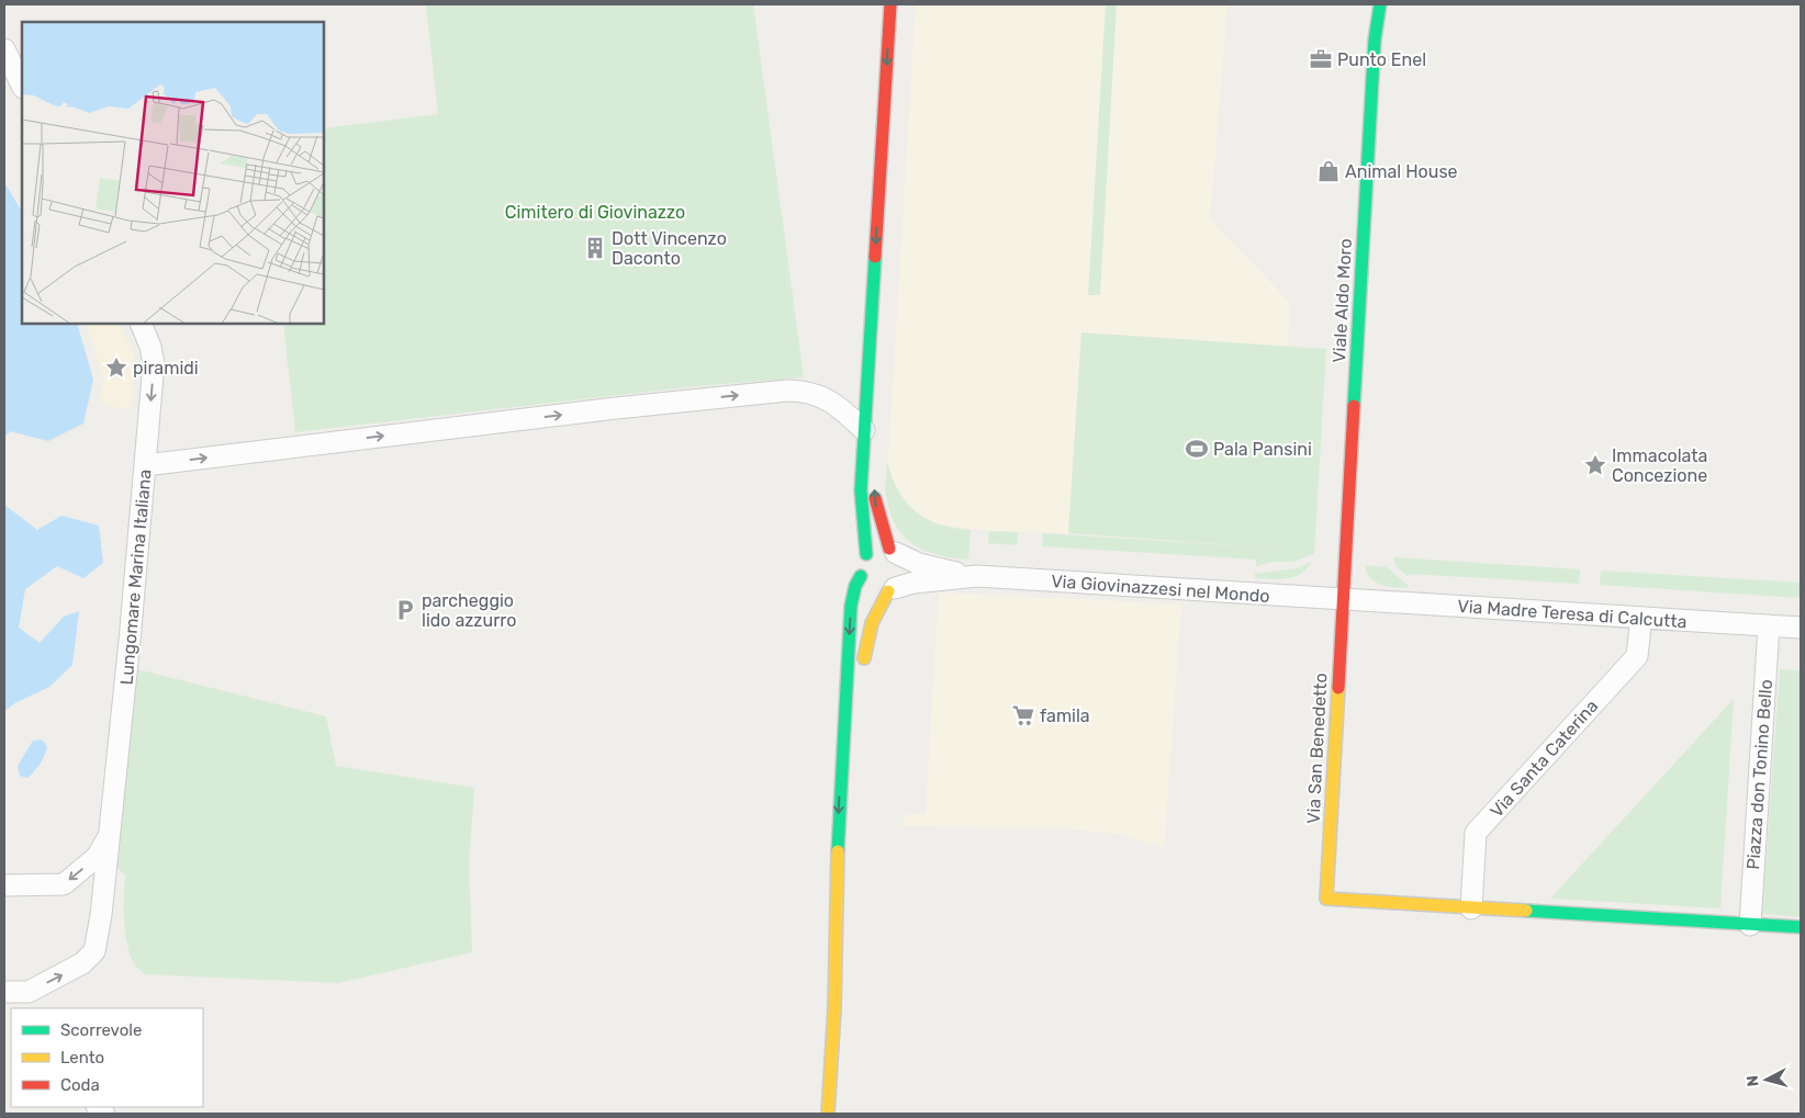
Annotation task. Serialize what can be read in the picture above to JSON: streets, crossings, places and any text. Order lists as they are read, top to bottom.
{
  "streets": {
    "main road": ["Viale Aldo Moro", "Via San Benedetto"],
    "street": [
      "Lungomare Marina Italiana",
      "Via Giovinazzesi nel Mondo",
      "Via Madre Teresa di Calcutta",
      "Via Santa Caterina",
      "Piazza don Tonino Bello"
    ]
  },
  "crossings": [
    ["Viale Aldo Moro", "Via Giovinazzesi nel Mondo"],
    ["Viale Aldo Moro", "Via Madre Teresa di Calcutta"],
    ["Viale Aldo Moro", "Via San Benedetto"],
    ["Via Giovinazzesi nel Mondo", "Via Madre Teresa di Calcutta"],
    ["Via Giovinazzesi nel Mondo", "Via San Benedetto"],
    ["Via Madre Teresa di Calcutta", "Via San Benedetto"],
    ["Via Madre Teresa di Calcutta", "Via Santa Caterina"],
    ["Via Madre Teresa di Calcutta", "Piazza don Tonino Bello"],
    ["Via San Benedetto", "Via Santa Caterina"]
  ],
  "parks": ["Cimitero di Giovinazzo"],
  "places": {
    "office": ["Punto Enel"],
    "shop": ["Animal House"],
    "building": ["Dott Vincenzo Daconto"],
    "place": ["piramidi", "Immacolata Concezione"],
    "sports": ["Pala Pansini"],
    "parking": ["parcheggio lido azzurro"],
    "supermarket": ["famila"]
  },
  "legend": ["Scorrevole", "Lento", "Coda"],
  "north": "left"
}
